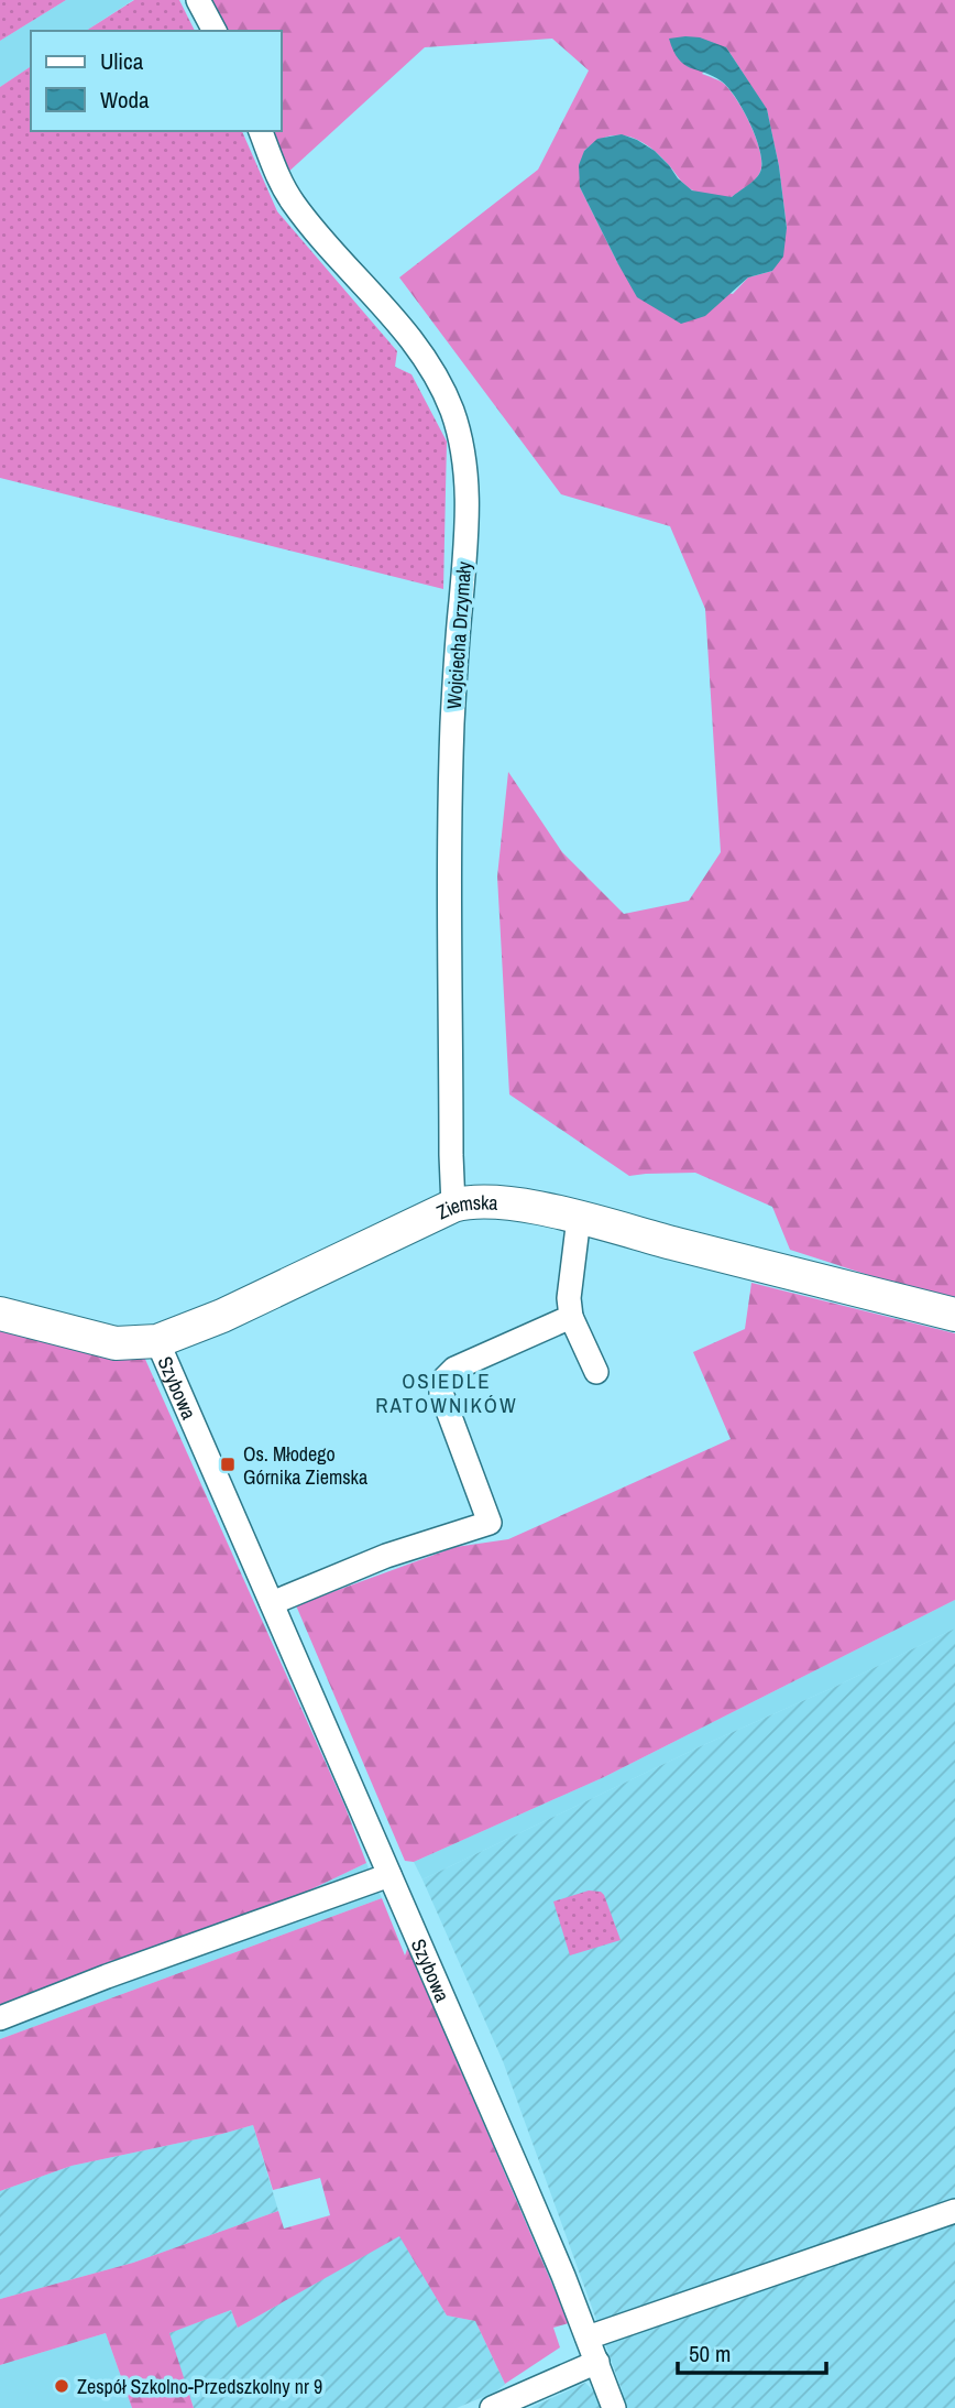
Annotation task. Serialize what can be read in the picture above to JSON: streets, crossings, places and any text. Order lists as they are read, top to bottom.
{
  "streets": {
    "street": ["Wojciecha Drzymały", "Ziemska", "Szybowa"]
  },
  "crossings": [
    ["Wojciecha Drzymały", "Ziemska"],
    ["Ziemska", "Szybowa"]
  ],
  "districts": ["OSIEDLE RATOWNIKÓW"],
  "places": {
    "transit": ["Os. Młodego Górnika Ziemska"],
    "other": ["Zespół Szkolno-Przedszkolny nr 9"]
  },
  "legend": ["Ulica", "Woda"],
  "scale_bar": "50 m"
}
